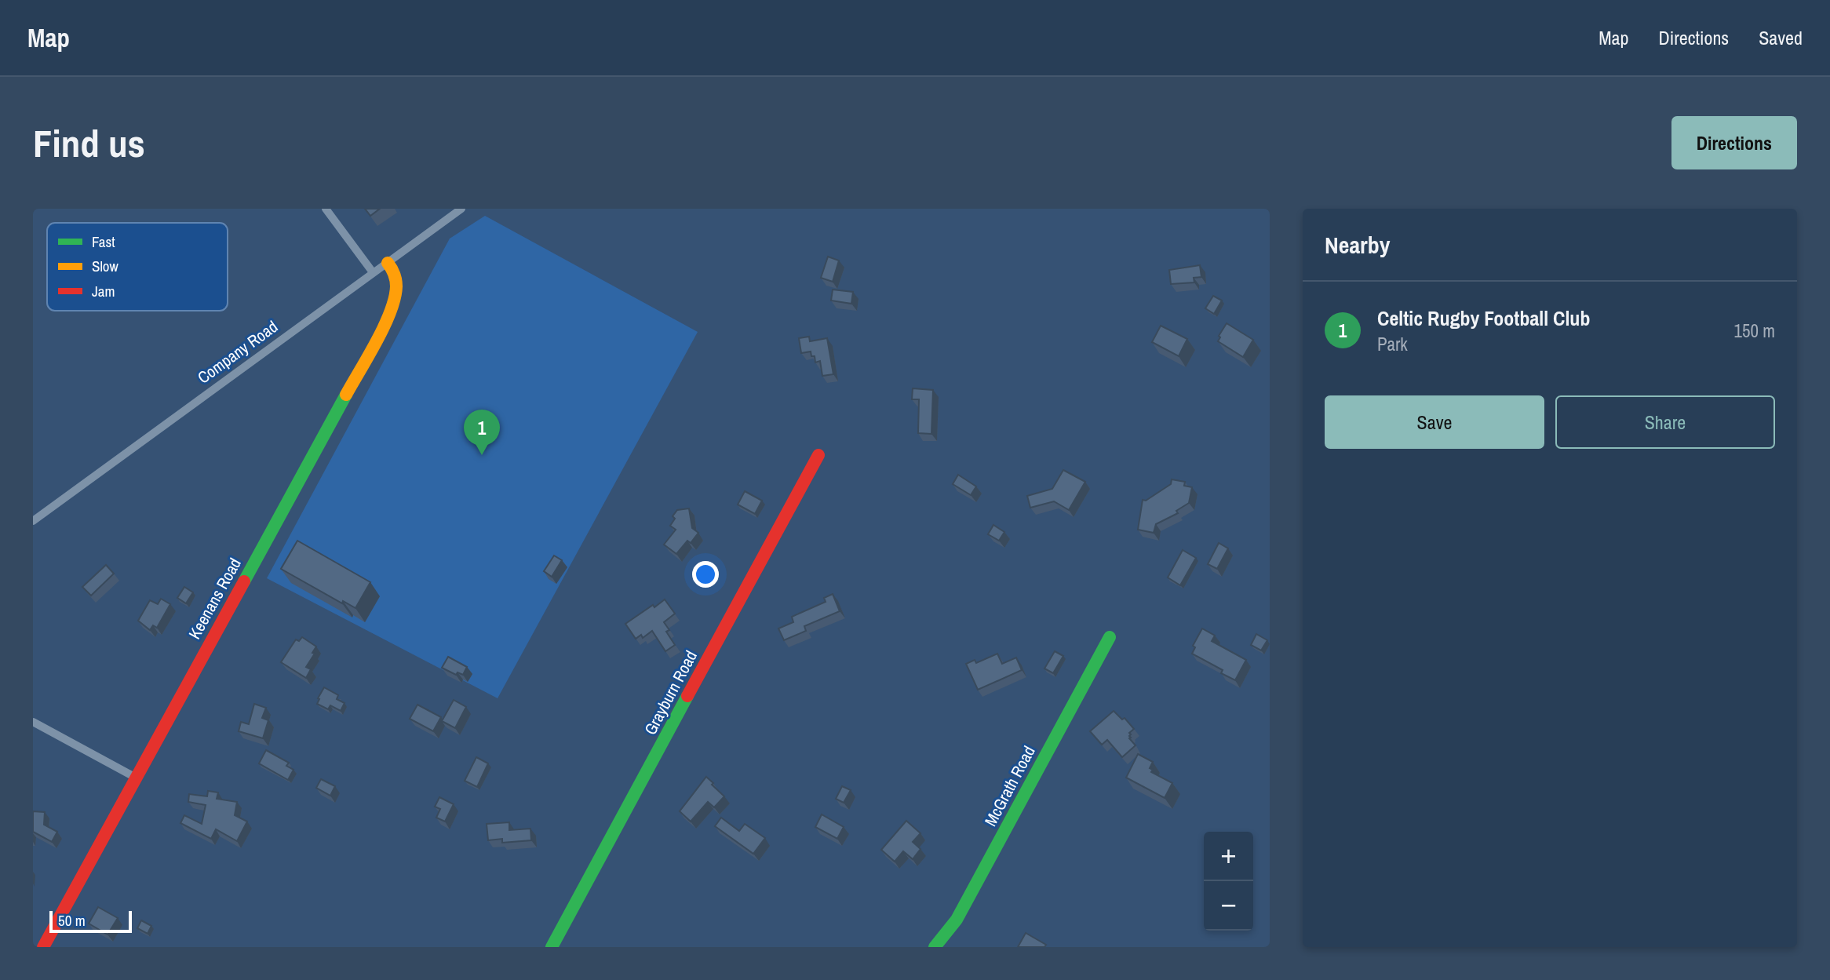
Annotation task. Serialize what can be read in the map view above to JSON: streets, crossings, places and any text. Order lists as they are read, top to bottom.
{
  "streets": {
    "street": [
      "Company Road",
      "Keenans Road",
      "Grayburn Road",
      "McGrath Road"
    ]
  },
  "crossings": [
    ["Company Road", "Keenans Road"]
  ],
  "legend": ["Fast", "Slow", "Jam"],
  "scale_bar": "50 m",
  "page": {
    "header": "Map",
    "nav": ["Map", "Directions", "Saved"],
    "buttons": [
      "Directions",
      ["Save", "Share"]
    ],
    "title": "Find us",
    "heading": "Nearby",
    "list": [
      {
        "mark": "1",
        "name": "Celtic Rugby Football Club",
        "note": "Park",
        "value": "150 m"
      }
    ],
    "pins": "1",
    "map_buttons": ["+", "−"],
    "scale": "50 m"
  }
}
